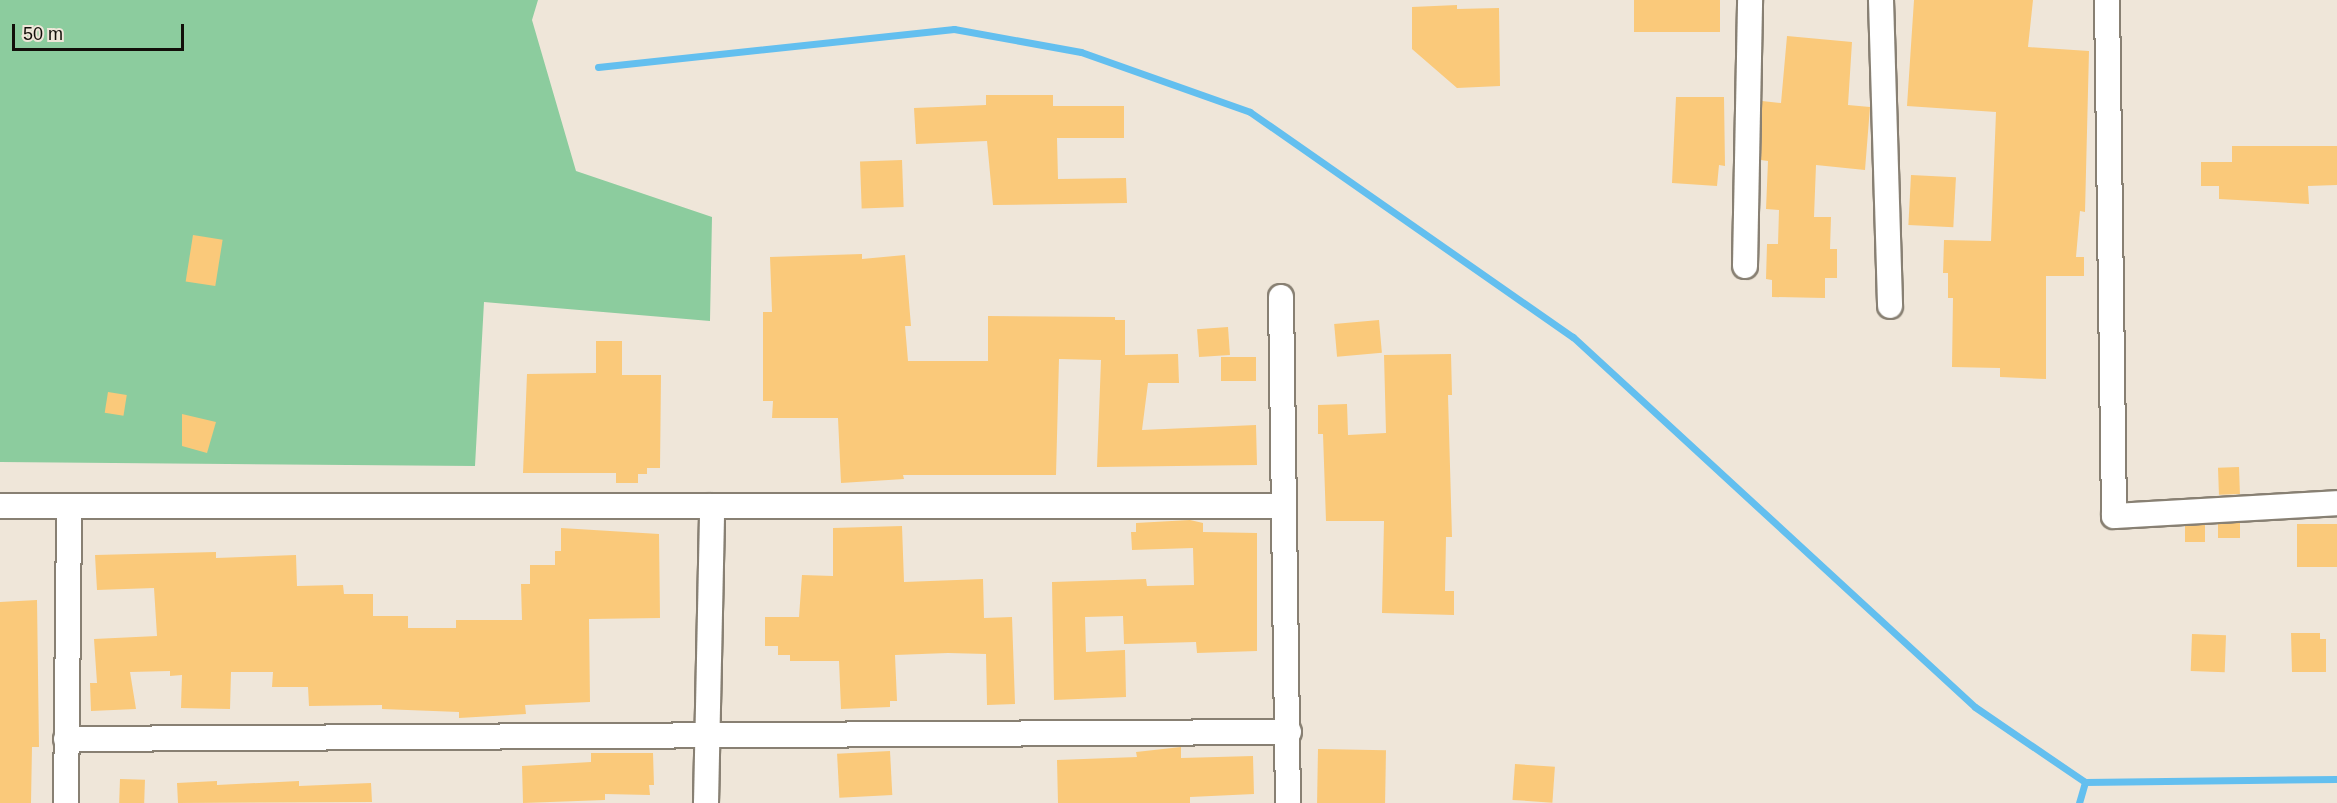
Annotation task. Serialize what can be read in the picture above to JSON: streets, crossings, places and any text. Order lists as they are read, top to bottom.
{
  "scale_bar": "50 m"
}
